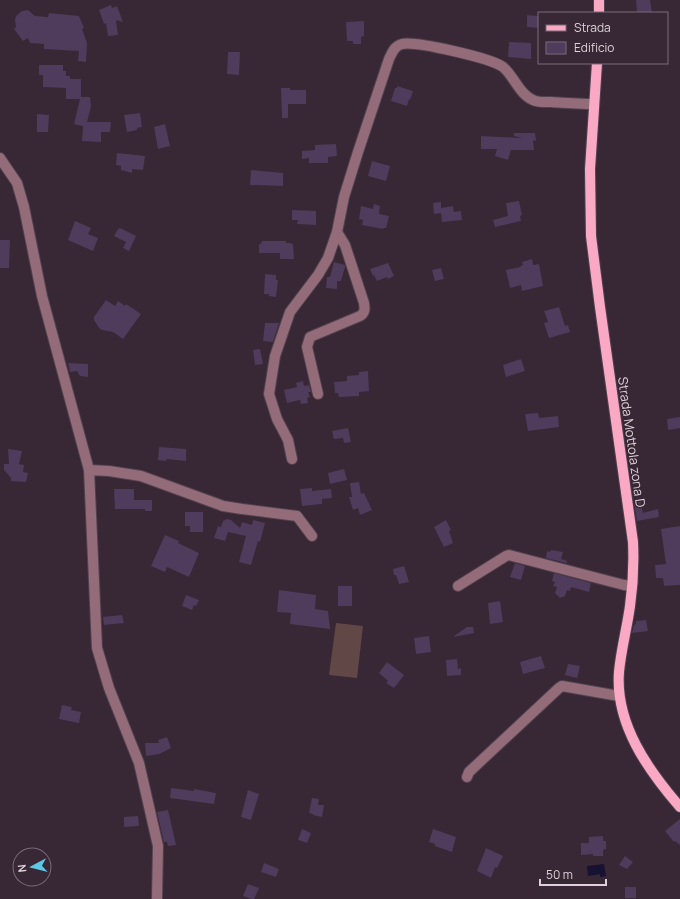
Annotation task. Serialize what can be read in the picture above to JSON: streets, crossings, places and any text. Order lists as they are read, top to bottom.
{
  "streets": {
    "main road": ["Strada Mottola zona D"]
  },
  "legend": ["Strada", "Edificio"],
  "scale_bar": "50 m",
  "north": "left"
}
